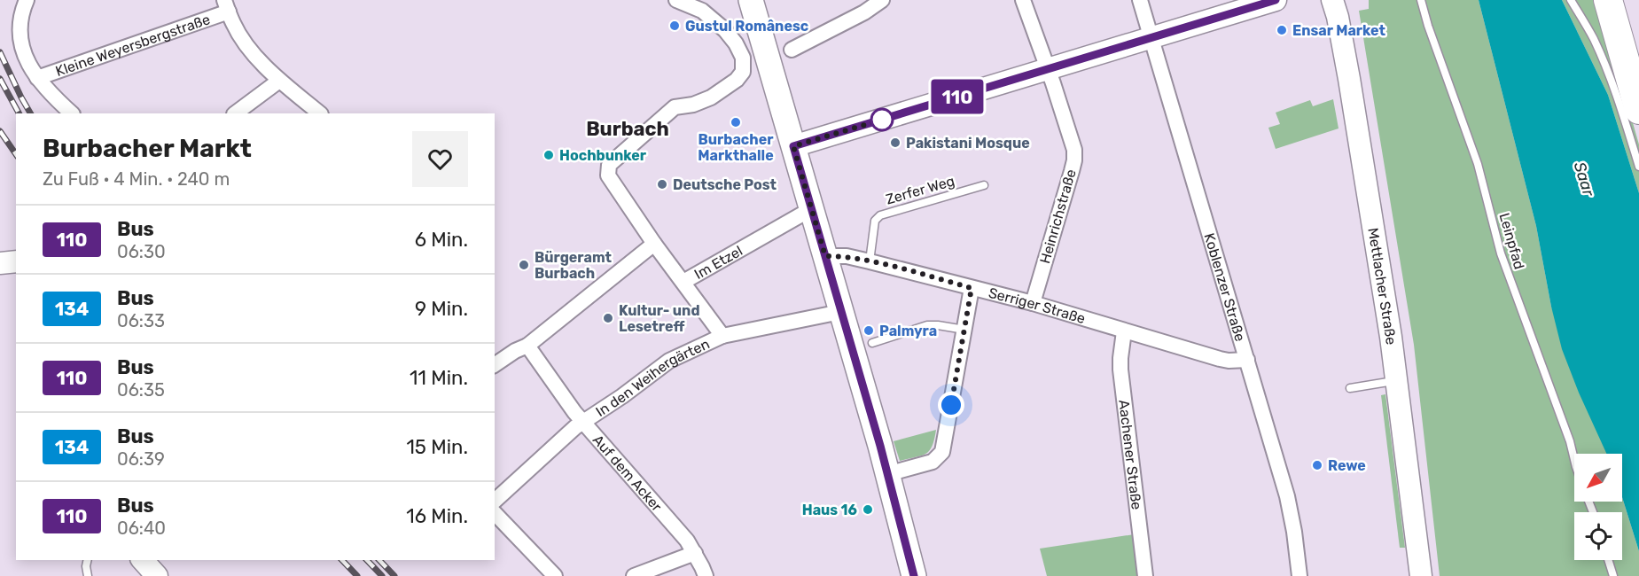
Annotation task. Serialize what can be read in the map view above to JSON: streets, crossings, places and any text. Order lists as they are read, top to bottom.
{
  "streets": {
    "street": [
      "Kleine Weyersbergstraße",
      "Heinrichstraße",
      "Im Etzel",
      "Koblenzer Straße",
      "Mettlacher Straße",
      "Serriger Straße",
      "In den Weihergärten",
      "Aachener Straße",
      "Auf dem Acker"
    ],
    "lane": ["Zerfer Weg", "Leinpfad"]
  },
  "crossings": [
    ["Zerfer Weg", "Serriger Straße"],
    ["Heinrichstraße", "Serriger Straße"],
    ["Im Etzel", "In den Weihergärten"],
    ["Koblenzer Straße", "Serriger Straße"],
    ["Serriger Straße", "Aachener Straße"],
    ["In den Weihergärten", "Auf dem Acker"]
  ],
  "districts": ["Burbach"],
  "water": ["Saar"],
  "places": [
    "Gustul Românesc",
    "Ensar Market",
    "Burbacher Markthalle",
    "Pakistani Mosque",
    "Hochbunker",
    "Deutsche Post",
    "Bürgeramt Burbach",
    "Kultur- und Lesetreff",
    "Palmyra",
    "Rewe",
    "Haus 16"
  ],
  "lines": ["bus line 110"],
  "north": "bottom left",
  "page": {
    "on_map": "110",
    "heading": ["Burbacher Markt", "Zu Fuß · 4 Min. · 240 m"],
    "list": [
      {
        "mark": "110",
        "name": "Bus",
        "note": "06:30",
        "value": "6 Min."
      },
      {
        "mark": "134",
        "name": "Bus",
        "note": "06:33",
        "value": "9 Min."
      },
      {
        "mark": "110",
        "name": "Bus",
        "note": "06:35",
        "value": "11 Min."
      },
      {
        "mark": "134",
        "name": "Bus",
        "note": "06:39",
        "value": "15 Min."
      },
      {
        "mark": "110",
        "name": "Bus",
        "note": "06:40",
        "value": "16 Min."
      }
    ]
  }
}
